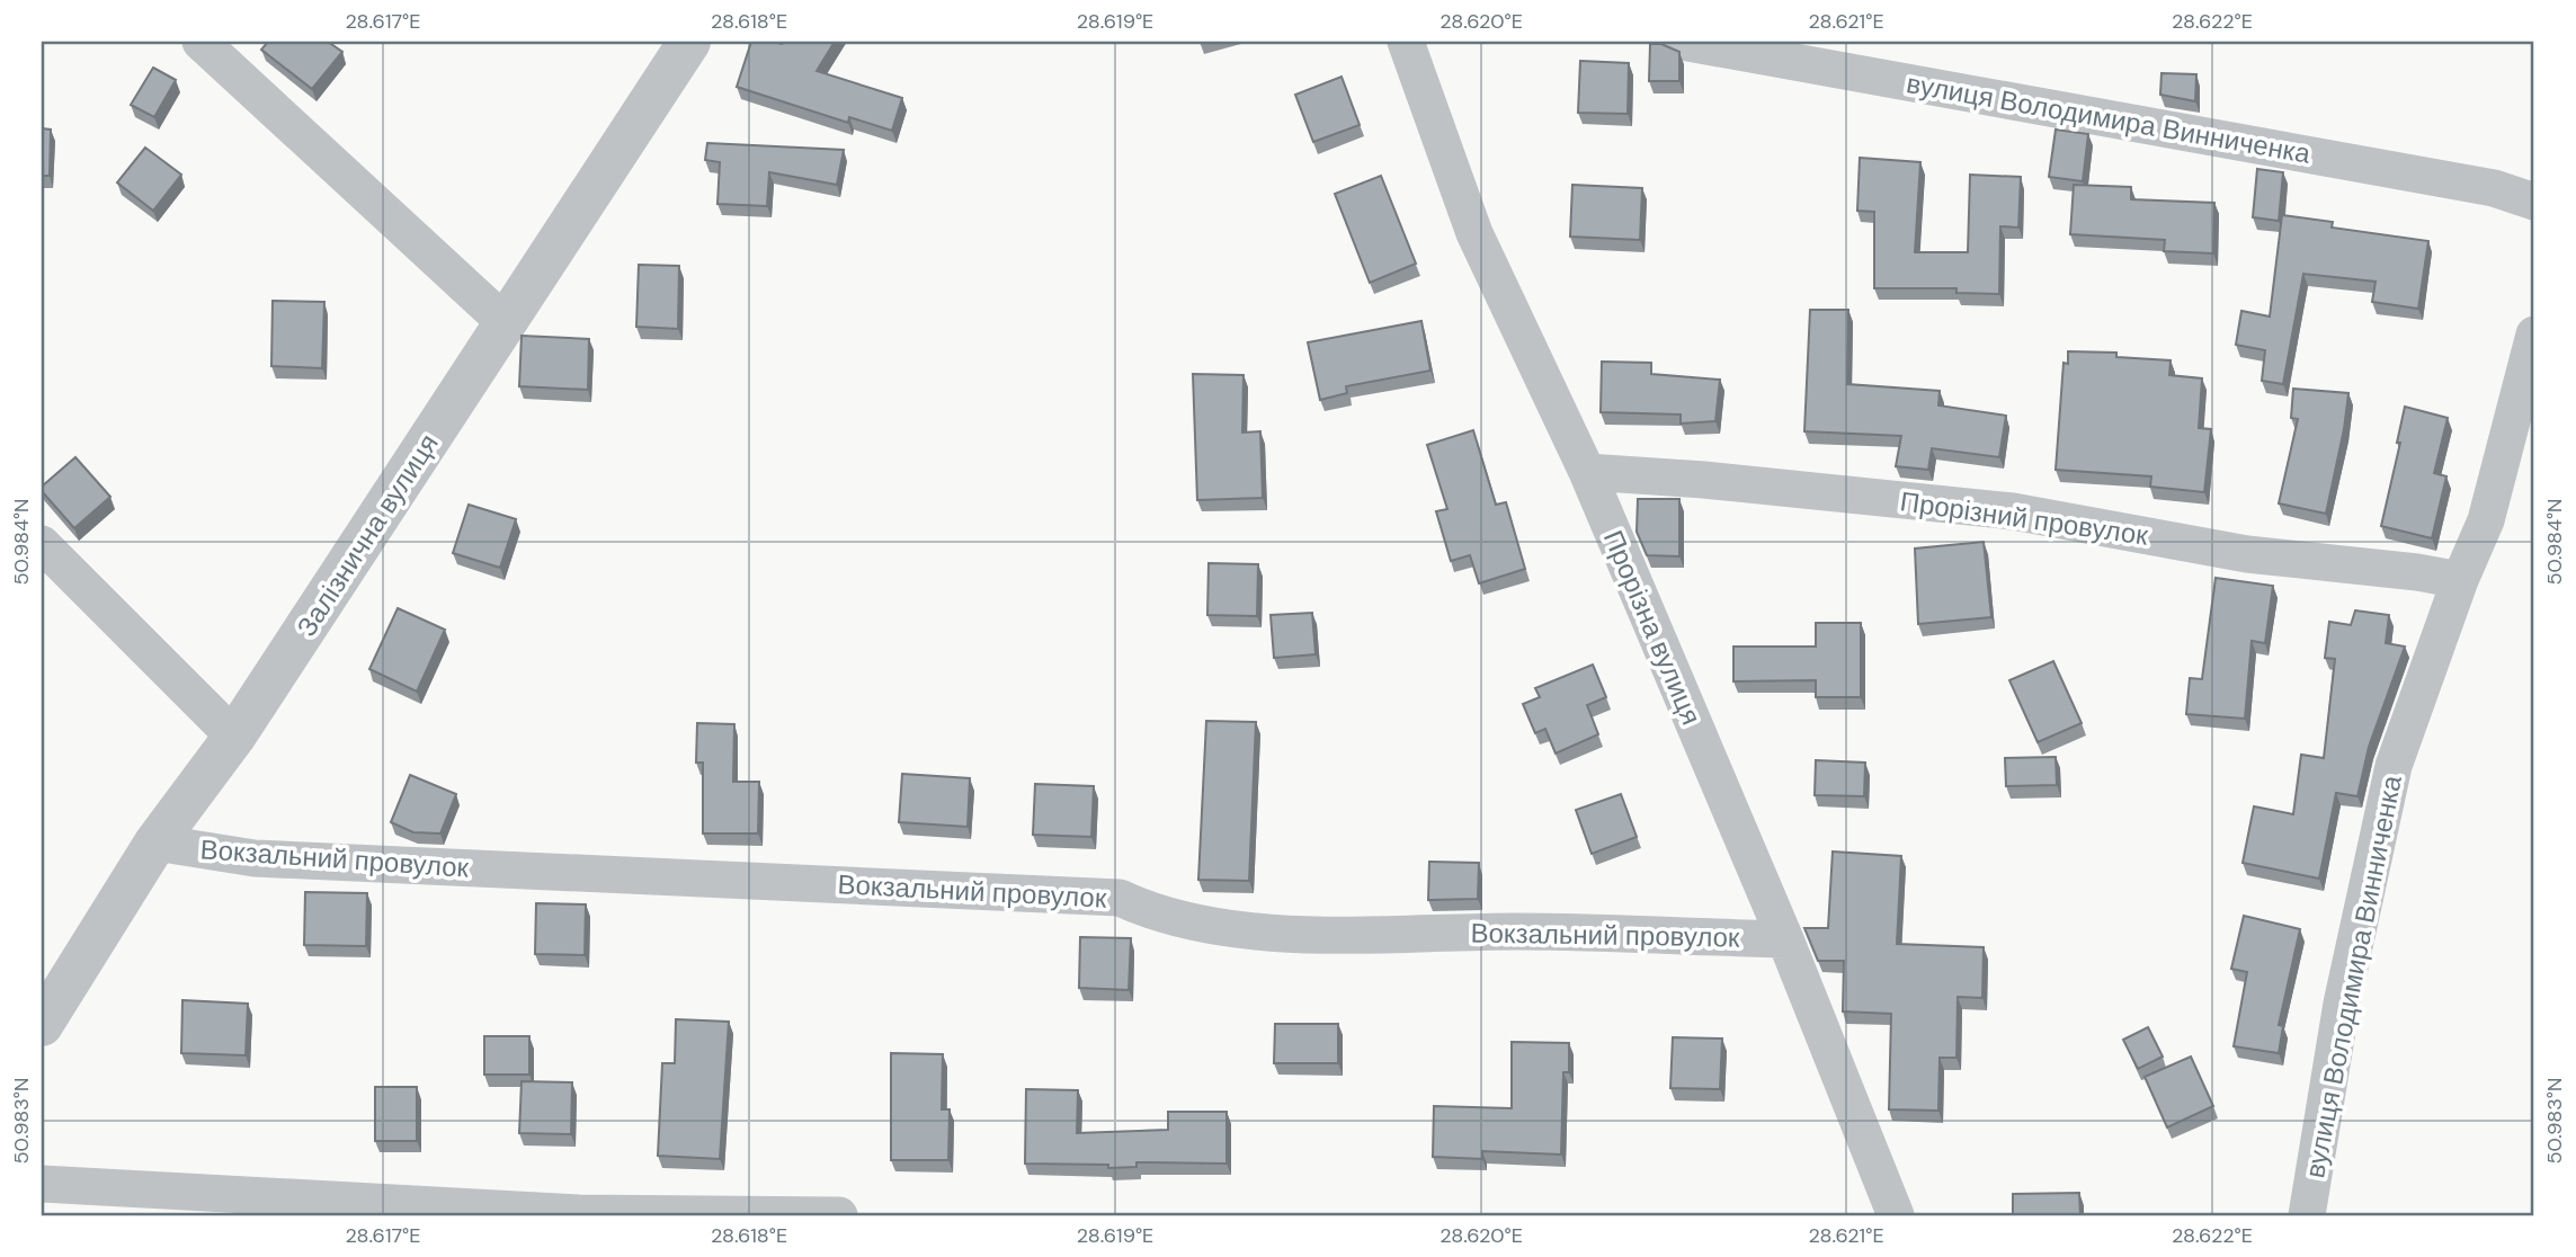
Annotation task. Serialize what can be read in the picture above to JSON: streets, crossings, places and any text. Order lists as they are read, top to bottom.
{
  "streets": {
    "street": [
      "вулиця Володимира Винниченка",
      "Прорізний провулок",
      "Залізнична вулиця",
      "Прорізна вулиця",
      "Вокзальний провулок"
    ]
  },
  "crossings": [
    ["вулиця Володимира Винниченка", "Прорізний провулок"],
    ["Прорізний провулок", "Прорізна вулиця"],
    ["Залізнична вулиця", "Вокзальний провулок"],
    ["Прорізна вулиця", "Вокзальний провулок"]
  ],
  "coordinates": [
    "28.617°E",
    "28.618°E",
    "28.619°E",
    "28.620°E",
    "28.621°E",
    "28.622°E",
    "50.984°N",
    "50.983°N"
  ]
}
